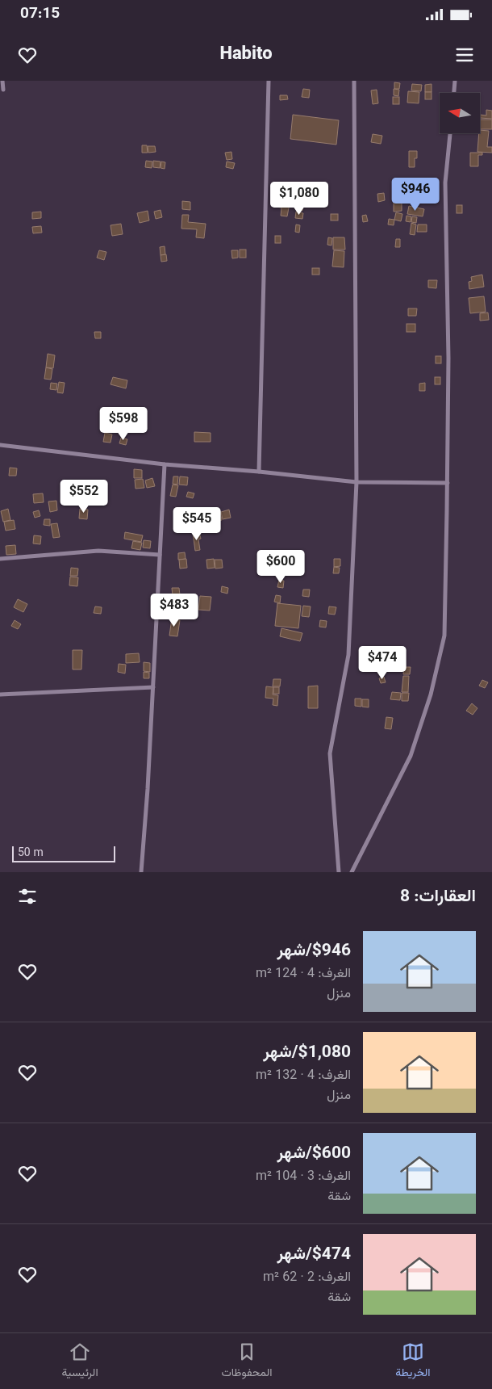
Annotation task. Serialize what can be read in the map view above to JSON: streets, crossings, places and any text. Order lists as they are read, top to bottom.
{
  "scale_bar": "50 m",
  "north": "left",
  "page": {
    "status": "07:15",
    "header": "Habito",
    "price": [
      "$946",
      "$1,080",
      "$598",
      "$552",
      "$545",
      "$600",
      "$483",
      "$474"
    ],
    "scale": "50 m",
    "heading": "العقارات: 8",
    "list": [
      {
        "name": "$946/شهر",
        "note": "الغرف: 4 · 124 m² · منزل"
      },
      {
        "name": "$1,080/شهر",
        "note": "الغرف: 4 · 132 m² · منزل"
      },
      {
        "name": "$600/شهر",
        "note": "الغرف: 3 · 104 m² · شقة"
      },
      {
        "name": "$474/شهر",
        "note": "الغرف: 2 · 62 m² · شقة"
      }
    ],
    "tabs": ["الخريطة", "المحفوظات", "الرئيسية"]
  }
}
